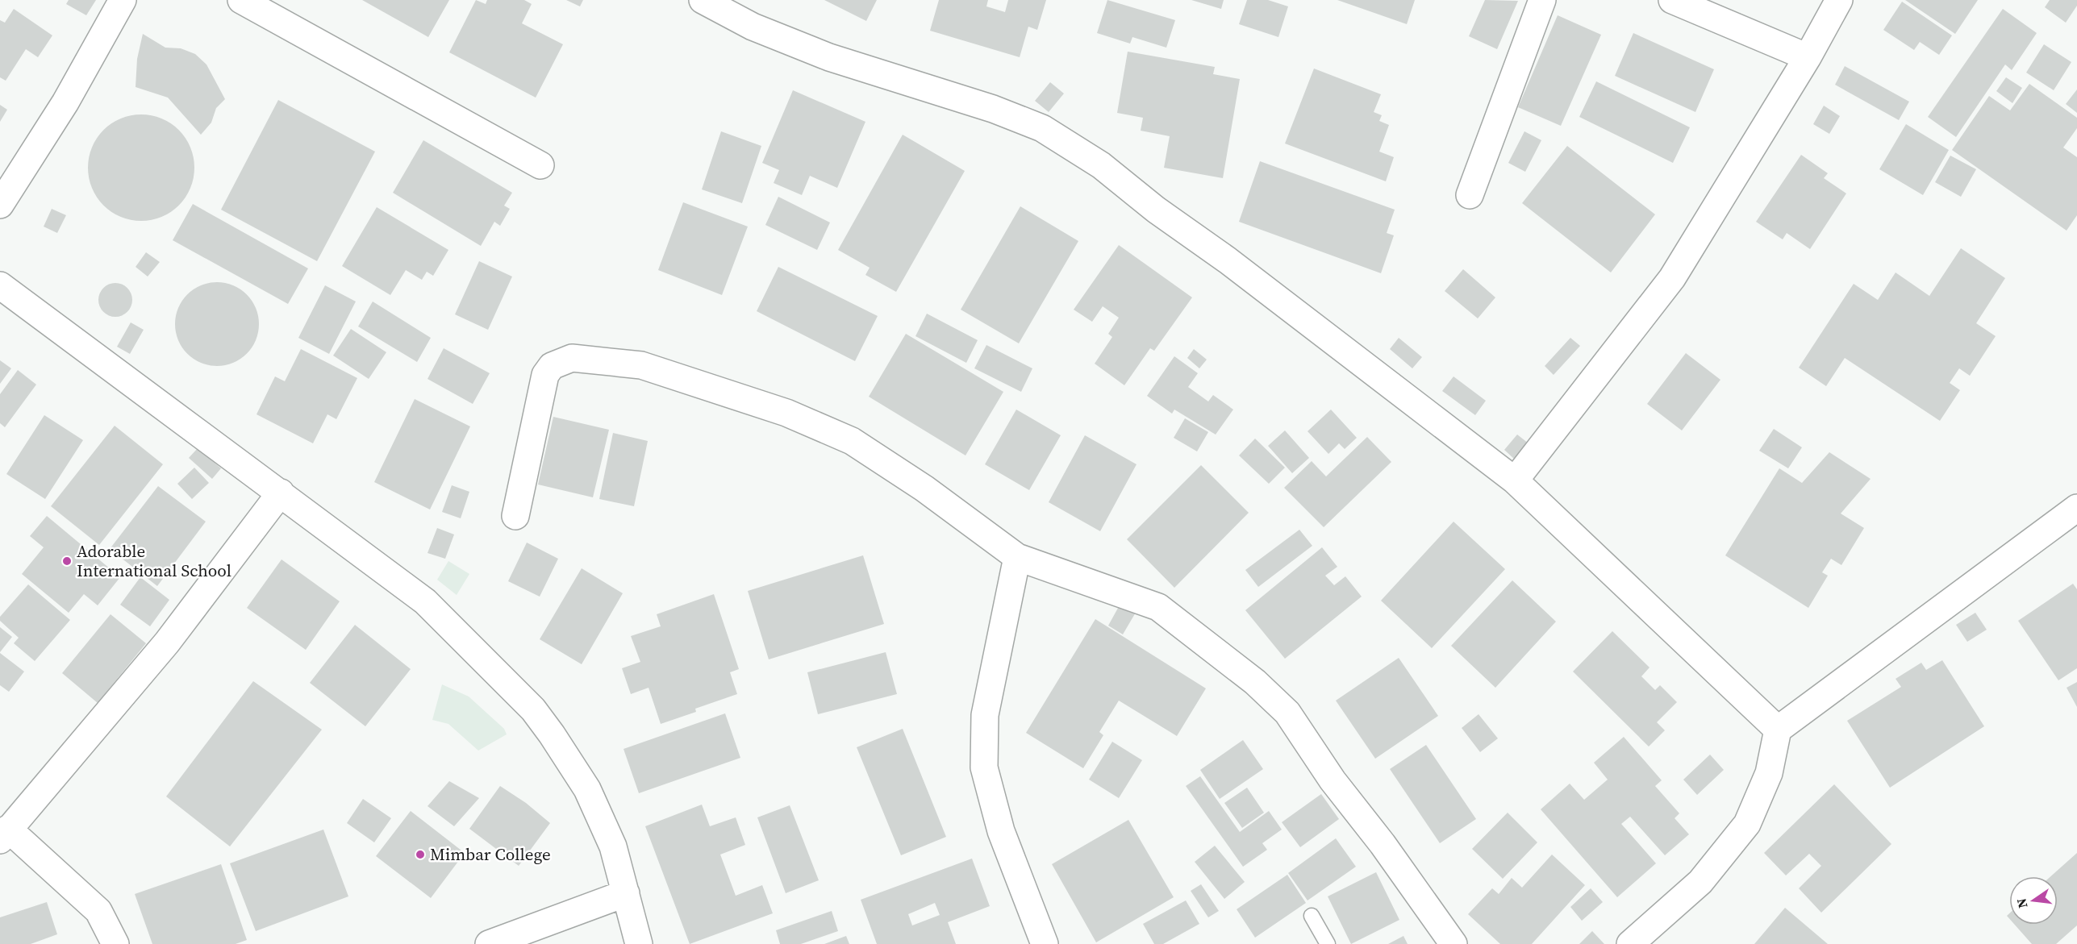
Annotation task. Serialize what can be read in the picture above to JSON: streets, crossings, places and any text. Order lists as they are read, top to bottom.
{
  "places": ["Adorable International School", "Mimbar College"],
  "north": "left"
}
